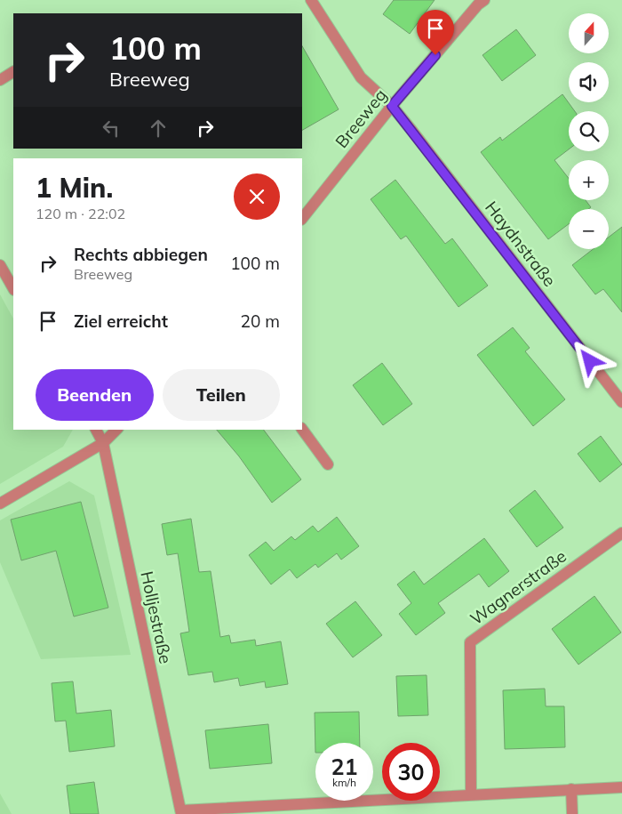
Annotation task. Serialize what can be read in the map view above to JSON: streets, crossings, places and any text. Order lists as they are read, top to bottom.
{
  "streets": {
    "street": [
      "Breeweg",
      "Haydnstraße",
      "Wagnerstraße",
      "Holljestraße"
    ]
  },
  "crossings": [
    ["Breeweg", "Haydnstraße"]
  ],
  "north": "top",
  "page": {
    "map_buttons": ["+", "−"],
    "turn": ["100 m", "Breeweg"],
    "heading": ["1 Min.", "120 m · 22:02"],
    "list": [
      {
        "name": "Rechts abbiegen",
        "note": "Breeweg",
        "value": "100 m"
      },
      {
        "name": "Ziel erreicht",
        "value": "20 m"
      }
    ],
    "buttons": ["Beenden", "Teilen"],
    "speed": "21 km/h",
    "limit": "30"
  }
}
